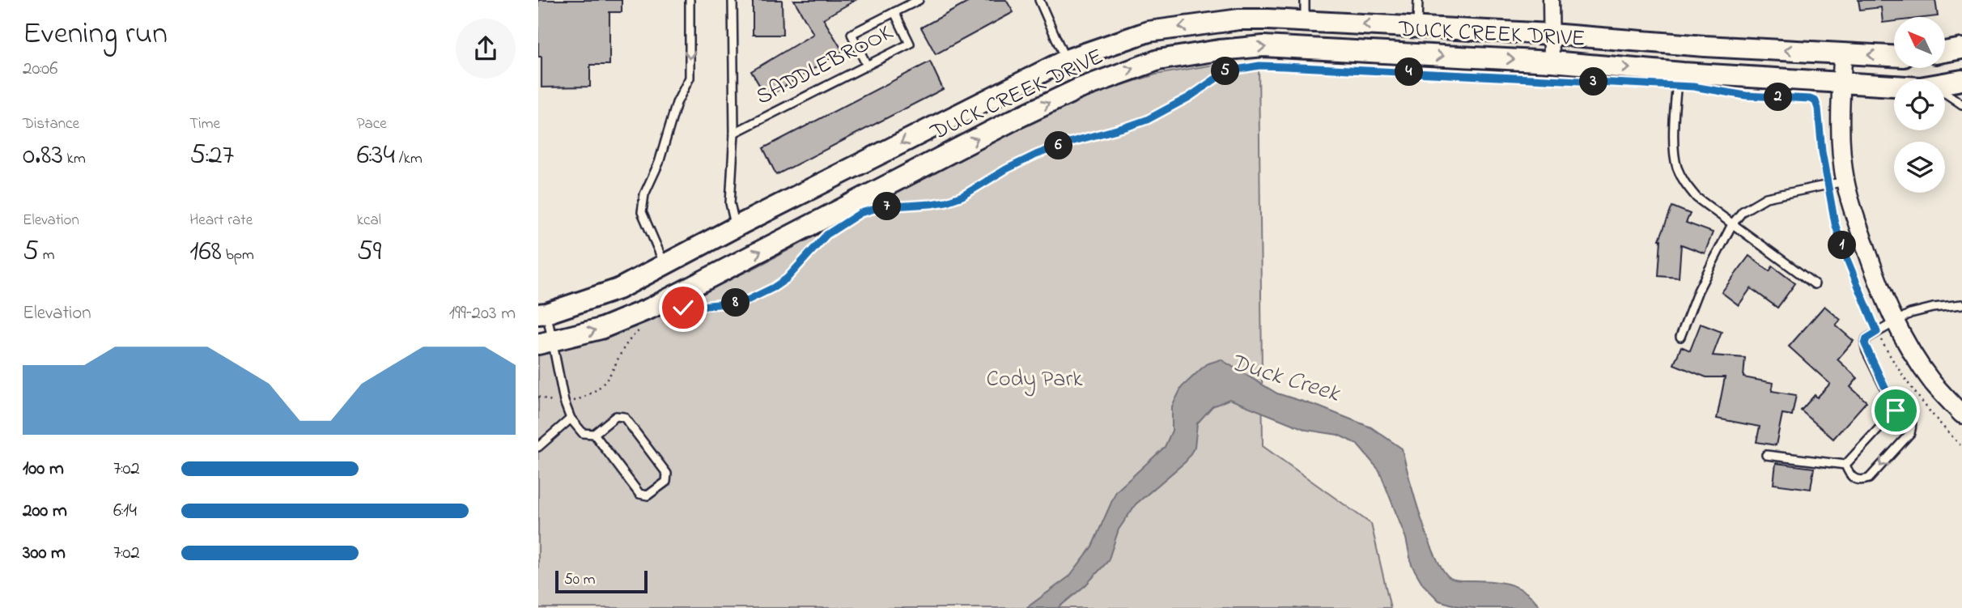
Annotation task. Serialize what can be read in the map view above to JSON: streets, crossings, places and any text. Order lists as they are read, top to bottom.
{
  "streets": {
    "main road": ["DUCK CREEK DRIVE"],
    "lane": ["SADDLEBROOK"]
  },
  "crossings": [
    ["DUCK CREEK DRIVE", "SADDLEBROOK"]
  ],
  "water": ["Duck Creek"],
  "parks": ["Cody Park"],
  "scale_bar": "50 m",
  "north": "top left",
  "page": {
    "heading": ["Evening run", "20:06"],
    "pins": [
      "5",
      "4",
      "3",
      "2",
      "6",
      "7",
      "1",
      "8"
    ],
    "stats": [
      ["Distance", "0.83 km"],
      ["Time", "5:27"],
      ["Pace", "6:34 /km"],
      ["Elevation", "5 m"],
      ["Heart rate", "168 bpm"],
      ["kcal", "59"]
    ],
    "chart": ["Elevation", "199–203 m"],
    "list": [
      {
        "name": "100 m",
        "note": "7:02"
      },
      {
        "name": "200 m",
        "note": "6:14"
      },
      {
        "name": "300 m",
        "note": "7:02"
      }
    ],
    "scale": "50 m"
  }
}
